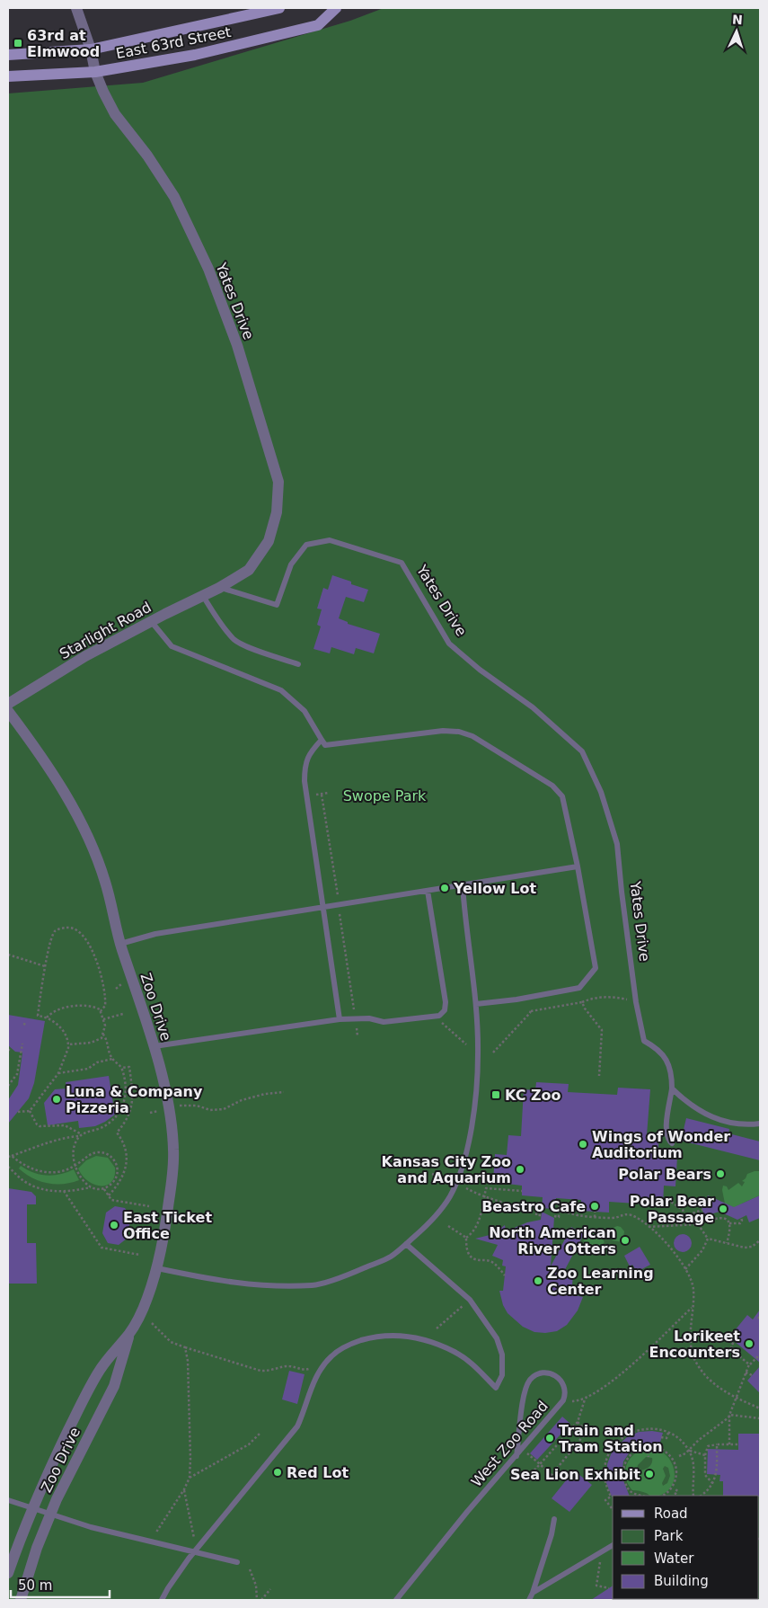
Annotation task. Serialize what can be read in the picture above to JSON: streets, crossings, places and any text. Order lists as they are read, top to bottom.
{
  "streets": {
    "main road": ["East 63rd Street"],
    "street": ["Yates Drive", "Starlight Road", "Zoo Drive"],
    "lane": ["West Zoo Road"]
  },
  "crossings": [
    ["East 63rd Street", "Yates Drive"],
    ["Yates Drive", "Starlight Road"]
  ],
  "parks": ["Swope Park"],
  "places": {
    "transit": ["63rd at Elmwood", "KC Zoo"],
    "other": [
      "Yellow Lot",
      "Luna & Company Pizzeria",
      "Wings of Wonder Auditorium",
      "Kansas City Zoo and Aquarium",
      "Polar Bears",
      "Beastro Cafe",
      "Polar Bear Passage",
      "East Ticket Office",
      "North American River Otters",
      "Zoo Learning Center",
      "Lorikeet Encounters",
      "Train and Tram Station",
      "Red Lot",
      "Sea Lion Exhibit"
    ]
  },
  "legend": [
    "Road",
    "Park",
    "Water",
    "Building"
  ],
  "scale_bar": "50 m",
  "north": "top"
}
